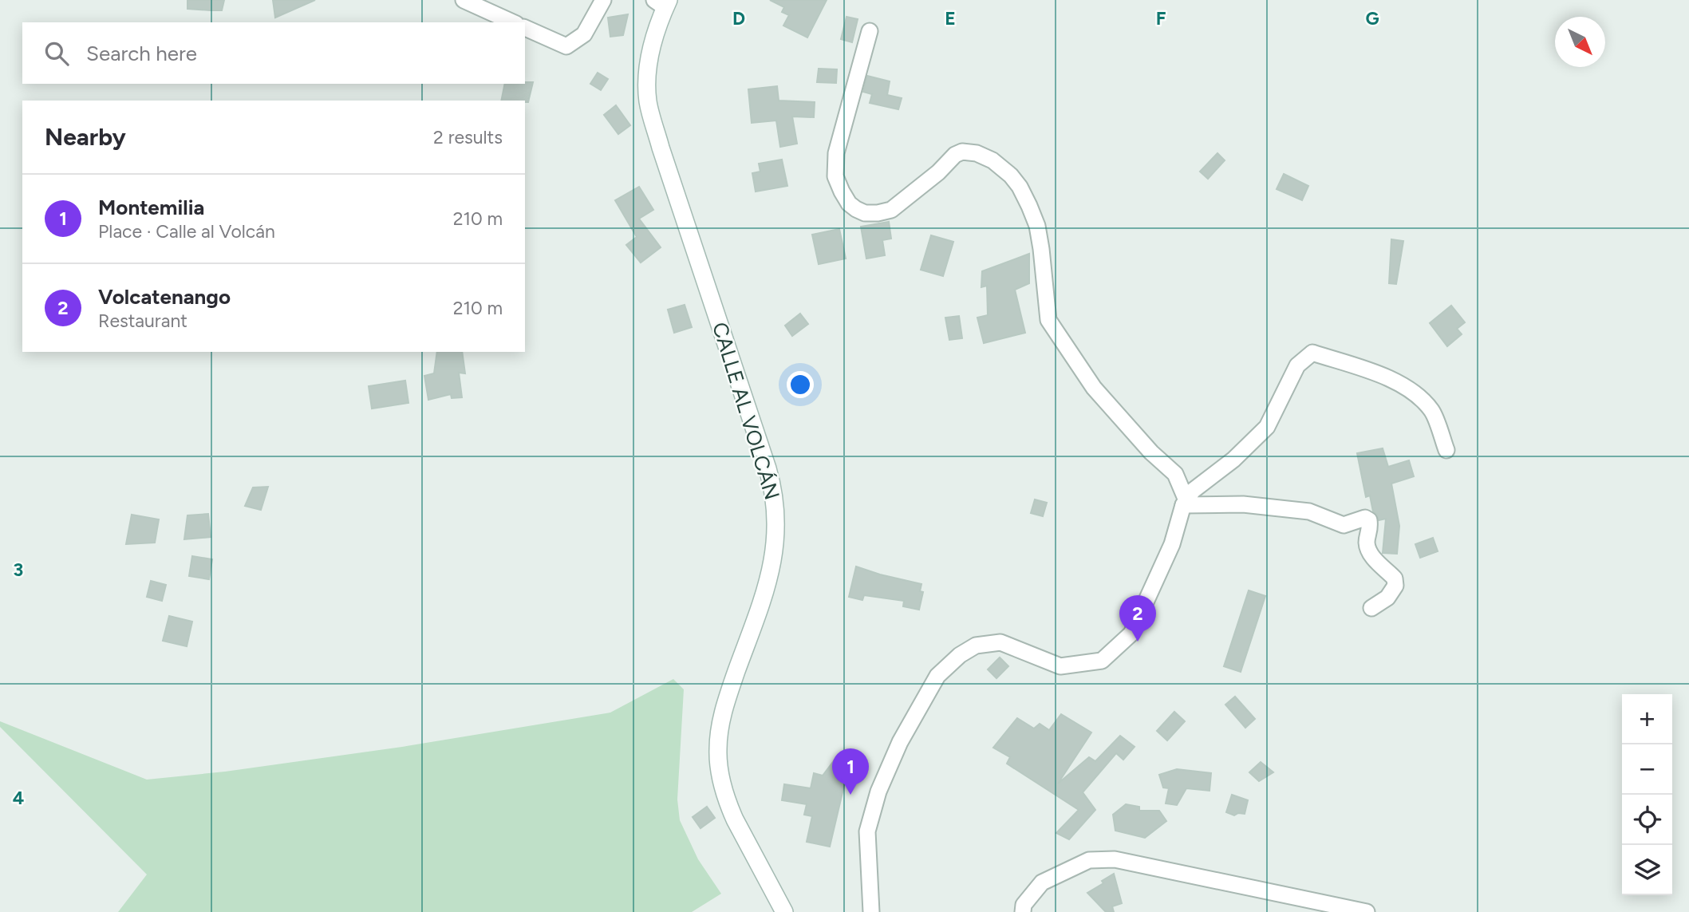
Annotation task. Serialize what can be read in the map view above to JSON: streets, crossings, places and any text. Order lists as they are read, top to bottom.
{
  "streets": {
    "street": ["CALLE AL VOLCÁN"]
  },
  "north": "bottom right",
  "page": {
    "search": "Search here",
    "heading": ["Nearby", "2 results"],
    "list": [
      {
        "mark": "1",
        "name": "Montemilia",
        "note": "Place · Calle al Volcán",
        "value": "210 m"
      },
      {
        "mark": "2",
        "name": "Volcatenango",
        "note": "Restaurant",
        "value": "210 m"
      }
    ],
    "pins": ["2", "1"],
    "map_buttons": ["+", "−"]
  },
  "grid": {
    "columns": [
      "D",
      "E",
      "F",
      "G"
    ],
    "rows": ["3", "4"]
  }
}
